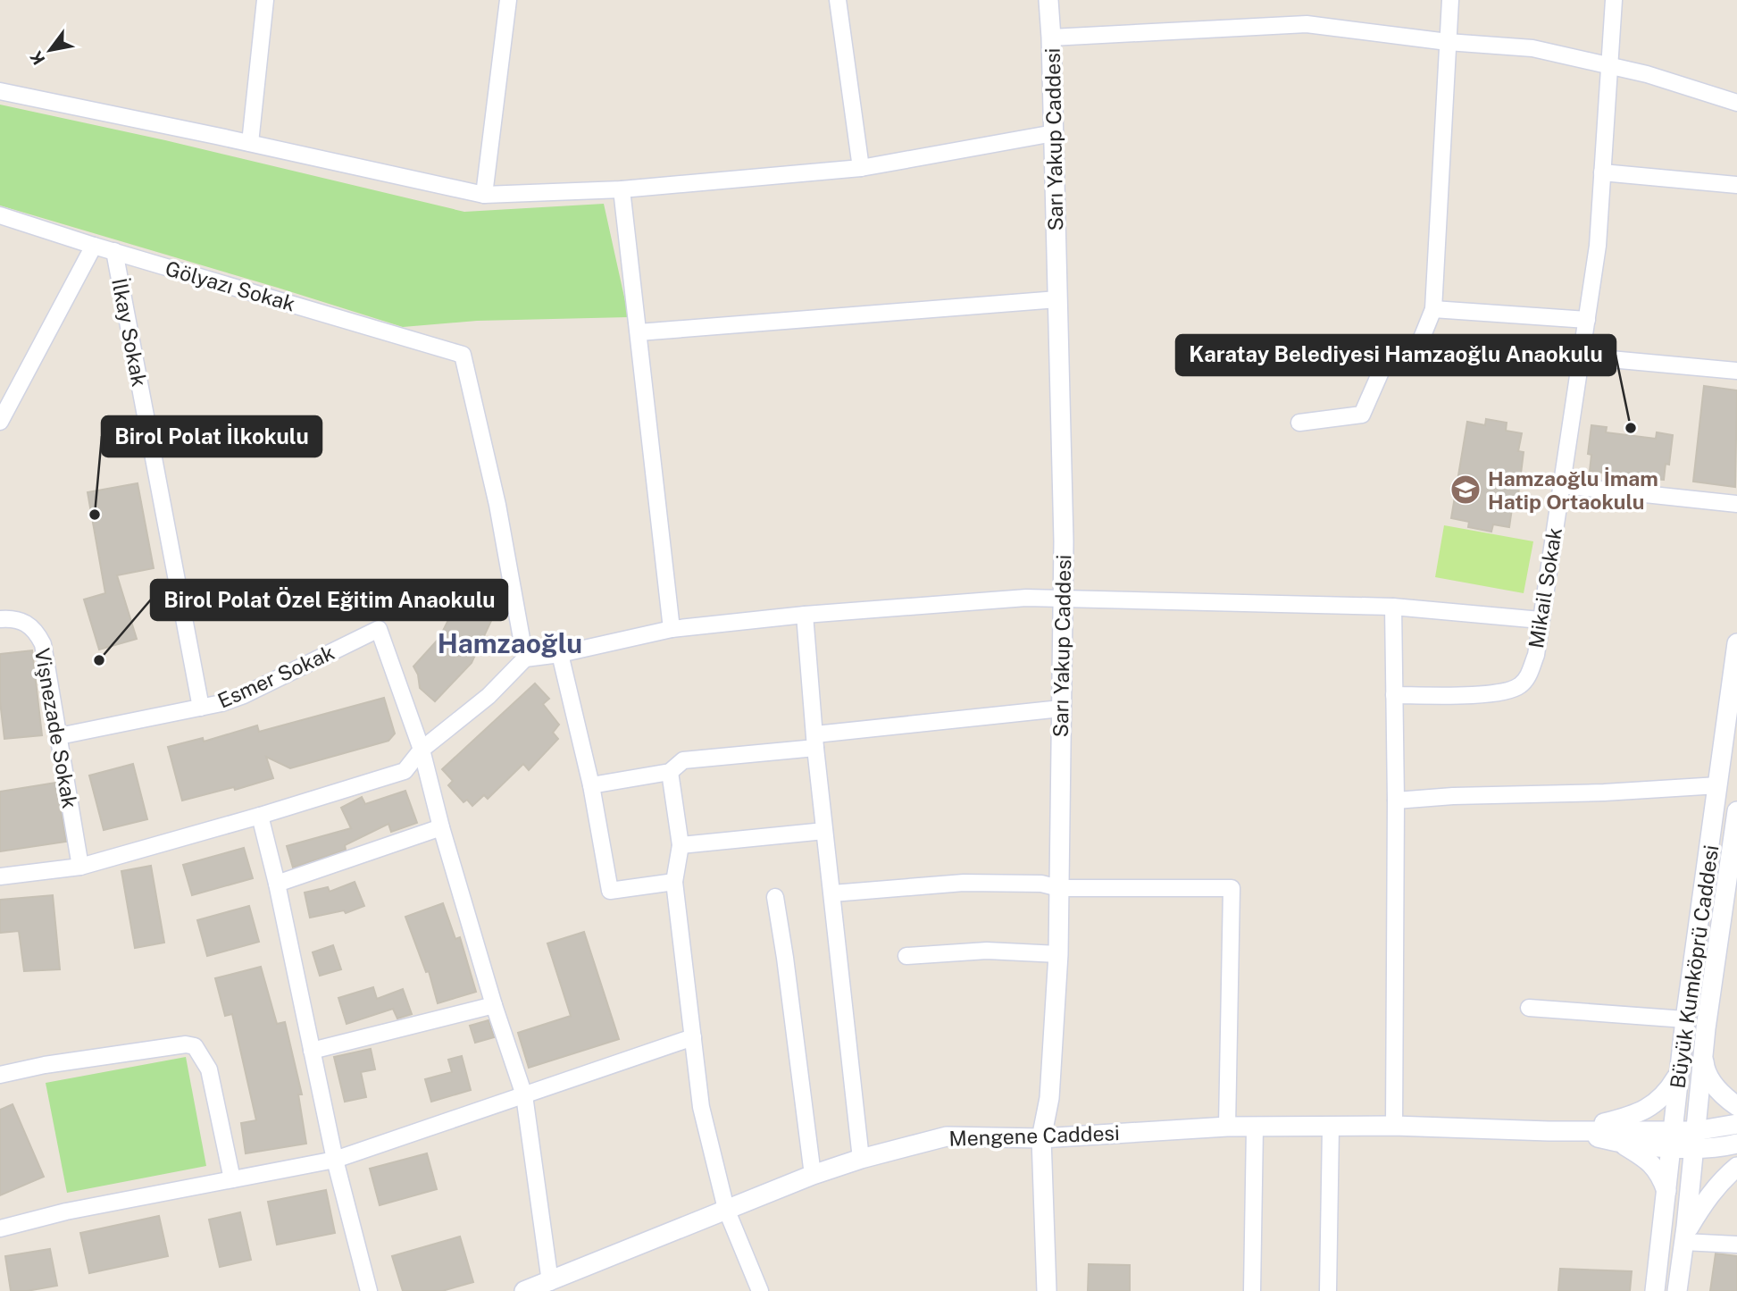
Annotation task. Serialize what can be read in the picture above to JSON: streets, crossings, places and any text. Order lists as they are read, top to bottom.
{
  "streets": {
    "street": [
      "Sarı Yakup Caddesi",
      "Gölyazı Sokak",
      "İlkay Sokak",
      "Mikail Sokak",
      "Esmer Sokak",
      "Vişnezade Sokak",
      "Büyük Kumköprü Caddesi",
      "Mengene Caddesi"
    ]
  },
  "crossings": [
    ["Sarı Yakup Caddesi", "Mengene Caddesi"],
    ["Gölyazı Sokak", "İlkay Sokak"],
    ["İlkay Sokak", "Esmer Sokak"],
    ["Esmer Sokak", "Vişnezade Sokak"]
  ],
  "districts": ["Hamzaoğlu"],
  "places": {
    "other": ["Karatay Belediyesi Hamzaoğlu Anaokulu", "Birol Polat İlkokulu", "Birol Polat Özel Eğitim Anaokulu"],
    "school or university": ["Hamzaoğlu İmam Hatip Ortaokulu"]
  },
  "north": "bottom left"
}
